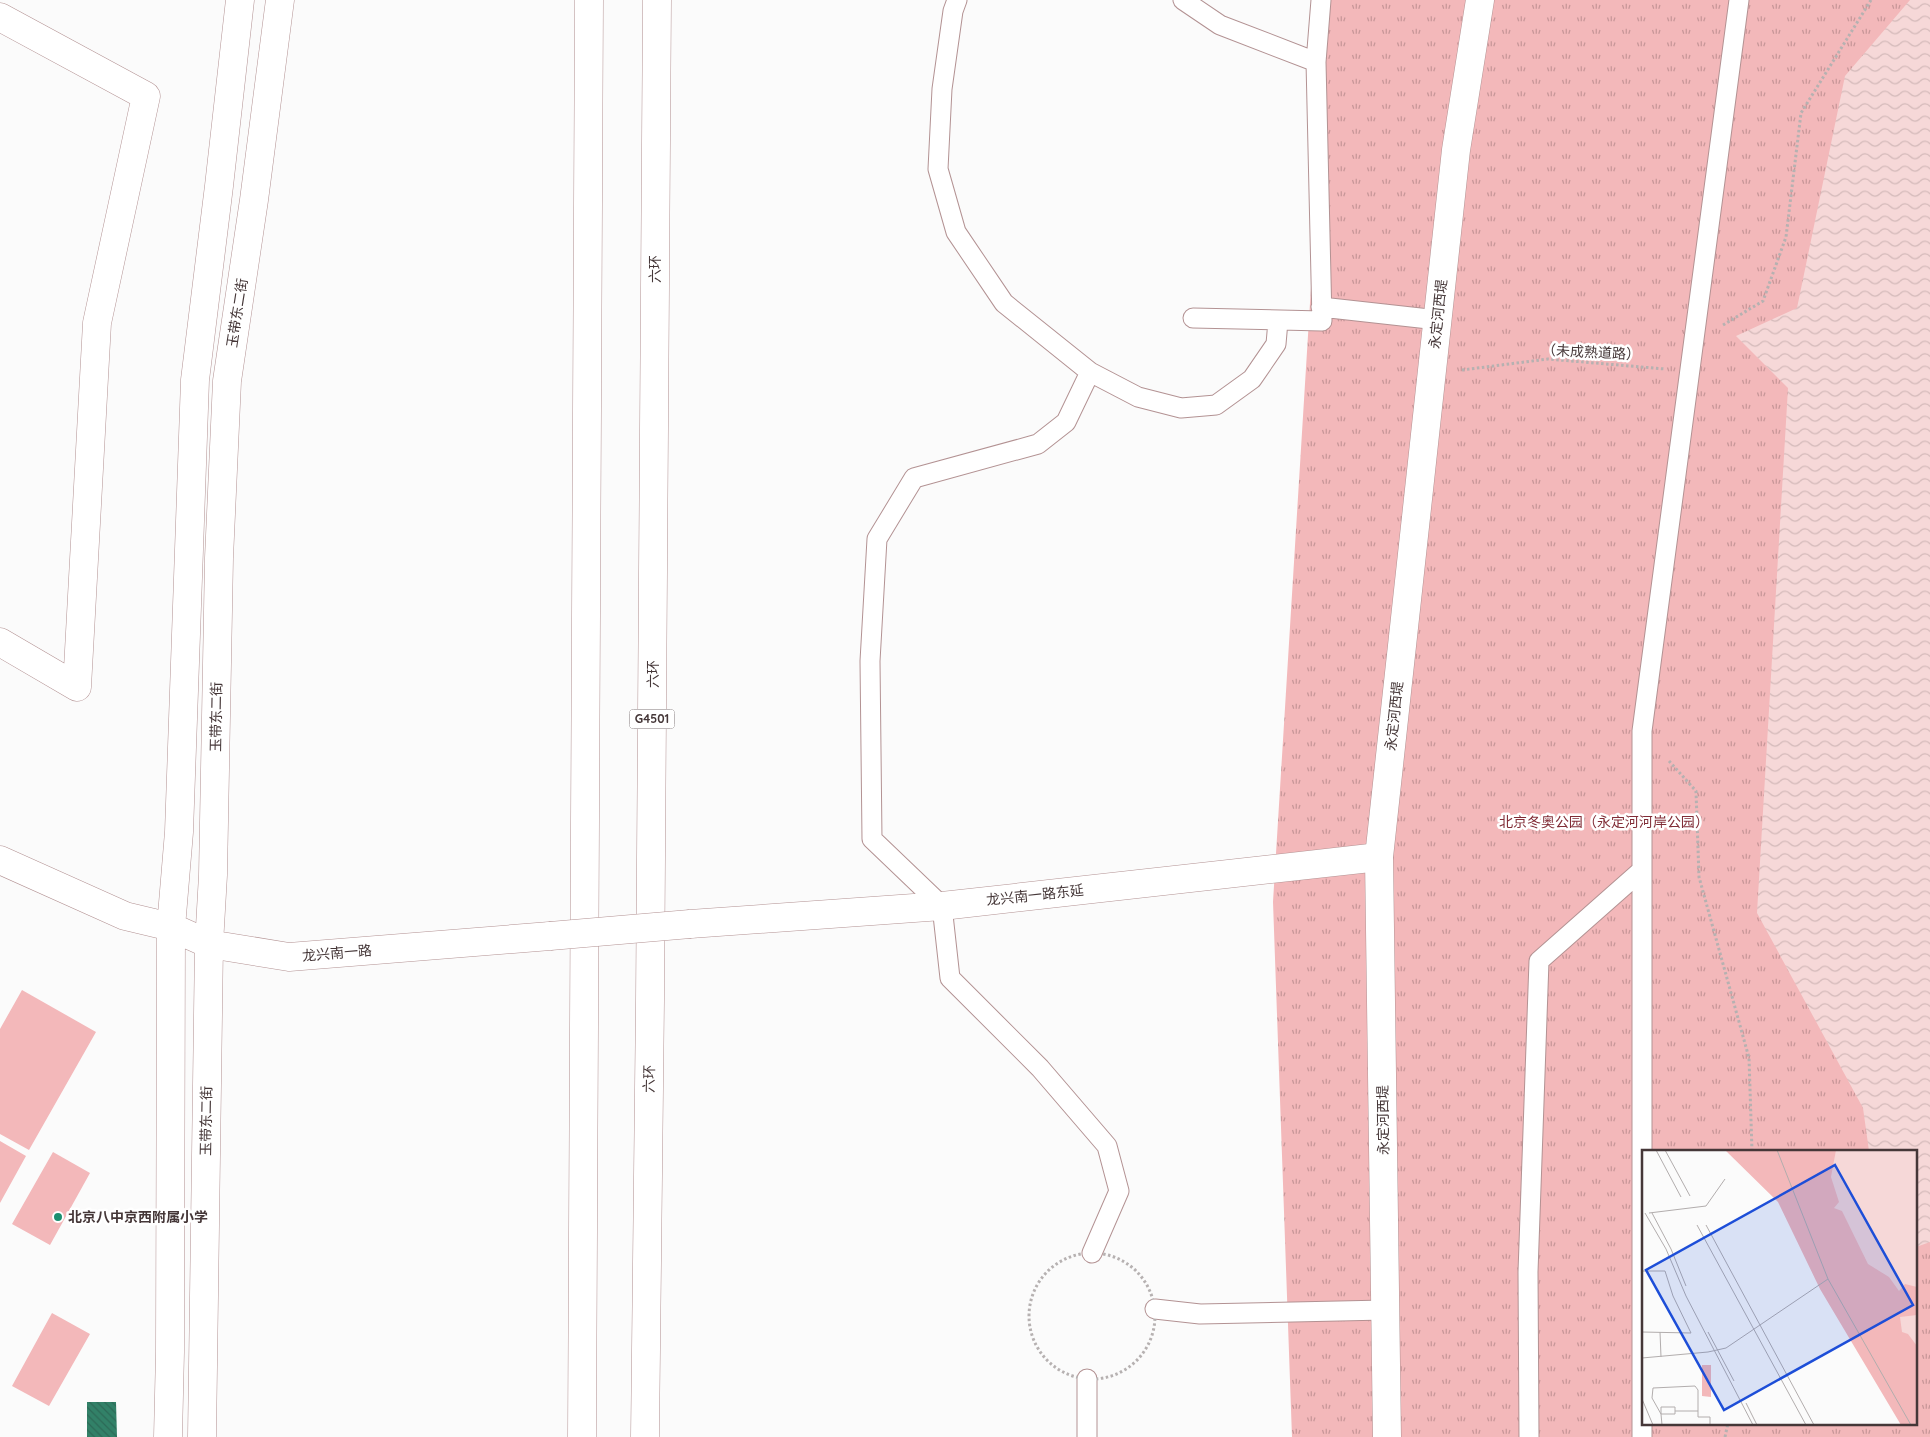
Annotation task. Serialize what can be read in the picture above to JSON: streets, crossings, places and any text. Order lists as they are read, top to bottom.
{
  "streets": {
    "main road": [
      "六环",
      "玉带东二街",
      "永定河西堤",
      "G4501",
      "龙兴南一路东延",
      "龙兴南一路"
    ],
    "path": ["（未成熟道路）"]
  },
  "crossings": [
    ["玉带东二街", "龙兴南一路"],
    ["永定河西堤", "（未成熟道路）"],
    ["永定河西堤", "龙兴南一路东延"],
    ["龙兴南一路东延", "龙兴南一路"]
  ],
  "parks": ["北京冬奥公园（永定河河岸公园）"],
  "places": ["北京八中京西附属小学"]
}
